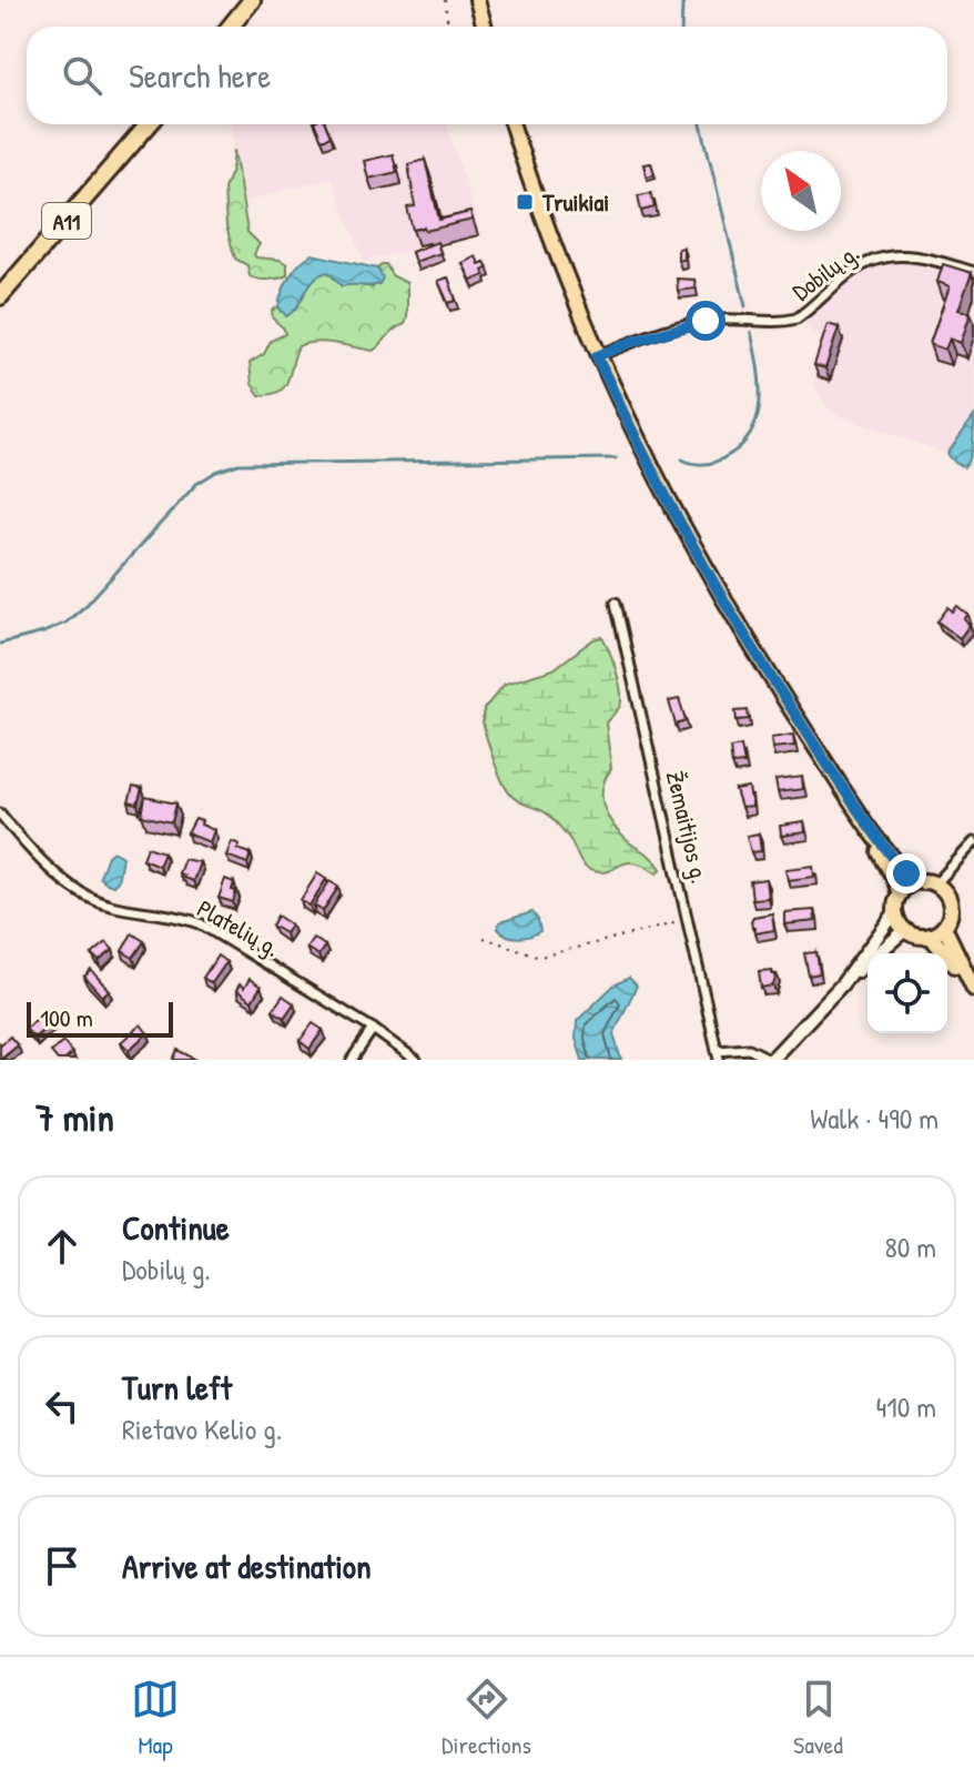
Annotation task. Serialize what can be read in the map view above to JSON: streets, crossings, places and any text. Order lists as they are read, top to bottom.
{
  "streets": {
    "highway": ["A11"],
    "street": ["Dobilų g.", "Žemaitijos g.", "Platelių g."]
  },
  "places": {
    "transit": ["Truikiai"]
  },
  "scale_bar": "100 m",
  "north": "top left",
  "page": {
    "search": "Search here",
    "scale": "100 m",
    "heading": ["7 min", "Walk · 490 m"],
    "list": [
      ["Continue", "Dobilų g.", "80 m"],
      ["Turn left", "Rietavo Kelio g.", "410 m"],
      "Arrive at destination"
    ],
    "nav": ["Map", "Directions", "Saved"]
  }
}
